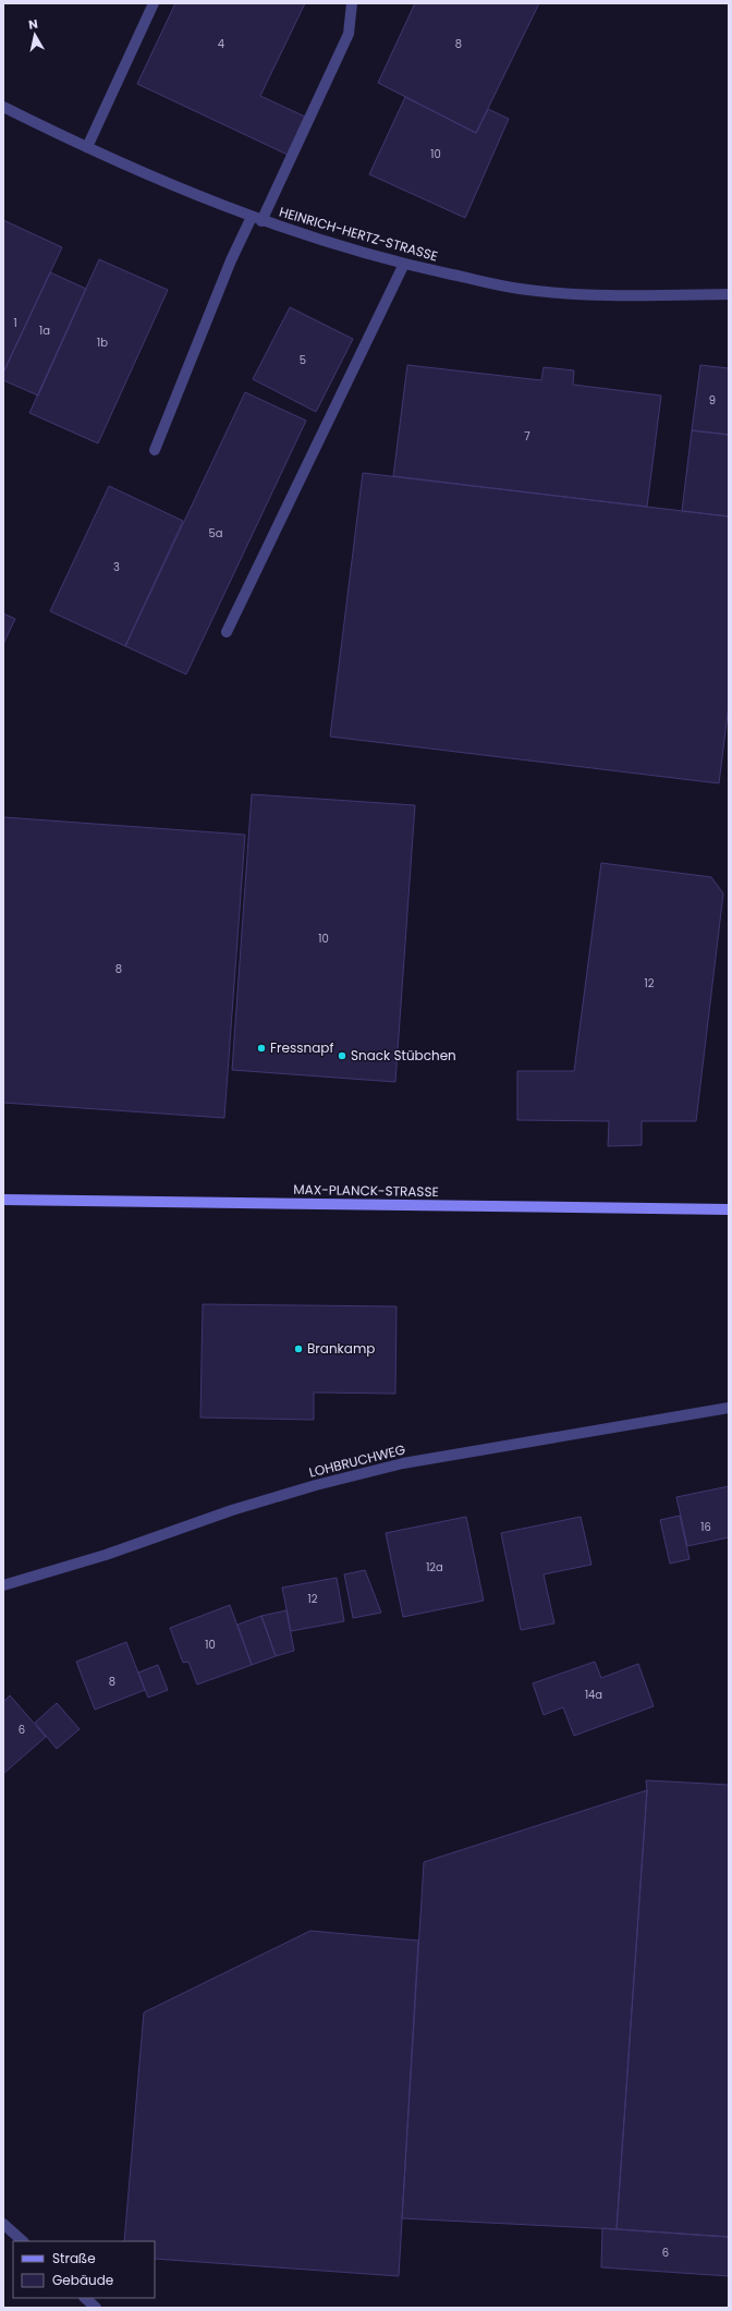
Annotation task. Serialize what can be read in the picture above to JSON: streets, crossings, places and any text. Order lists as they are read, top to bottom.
{
  "streets": {
    "street": ["HEINRICH-HERTZ-STRASSE", "MAX-PLANCK-STRASSE", "LOHBRUCHWEG"]
  },
  "places": ["Fressnapf", "Snack Stübchen", "Brankamp"],
  "house_numbers": [
    "4",
    "8",
    "10",
    "1",
    "1a",
    "1b",
    "5",
    "9",
    "7",
    "5a",
    "3",
    "10",
    "8",
    "12",
    "16",
    "12a",
    "12",
    "10",
    "8",
    "14a",
    "6",
    "6"
  ],
  "legend": ["Straße", "Gebäude"],
  "north": "top"
}
